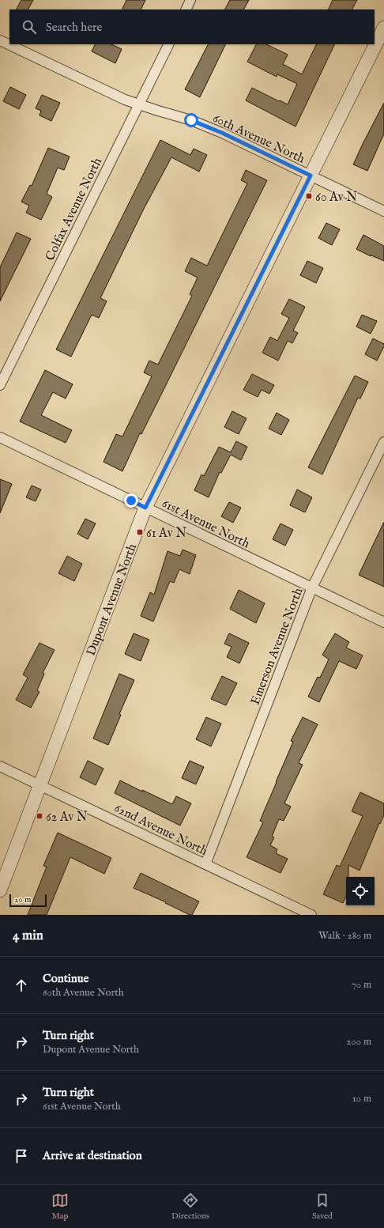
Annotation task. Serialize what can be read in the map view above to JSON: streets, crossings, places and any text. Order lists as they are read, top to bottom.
{
  "streets": {
    "street": [
      "60th Avenue North",
      "Colfax Avenue North",
      "61st Avenue North",
      "Dupont Avenue North",
      "Emerson Avenue North",
      "62nd Avenue North"
    ]
  },
  "crossings": [
    ["60th Avenue North", "Colfax Avenue North"],
    ["60th Avenue North", "Dupont Avenue North"],
    ["61st Avenue North", "Dupont Avenue North"],
    ["61st Avenue North", "Emerson Avenue North"],
    ["Dupont Avenue North", "62nd Avenue North"],
    ["Emerson Avenue North", "62nd Avenue North"]
  ],
  "places": {
    "transit": ["60 Av N", "61 Av N", "62 Av N"]
  },
  "scale_bar": "20 m",
  "page": {
    "search": "Search here",
    "scale": "20 m",
    "heading": ["4 min", "Walk · 280 m"],
    "list": [
      ["Continue", "60th Avenue North", "70 m"],
      ["Turn right", "Dupont Avenue North", "200 m"],
      ["Turn right", "61st Avenue North", "10 m"],
      "Arrive at destination"
    ],
    "nav": ["Map", "Directions", "Saved"]
  }
}
